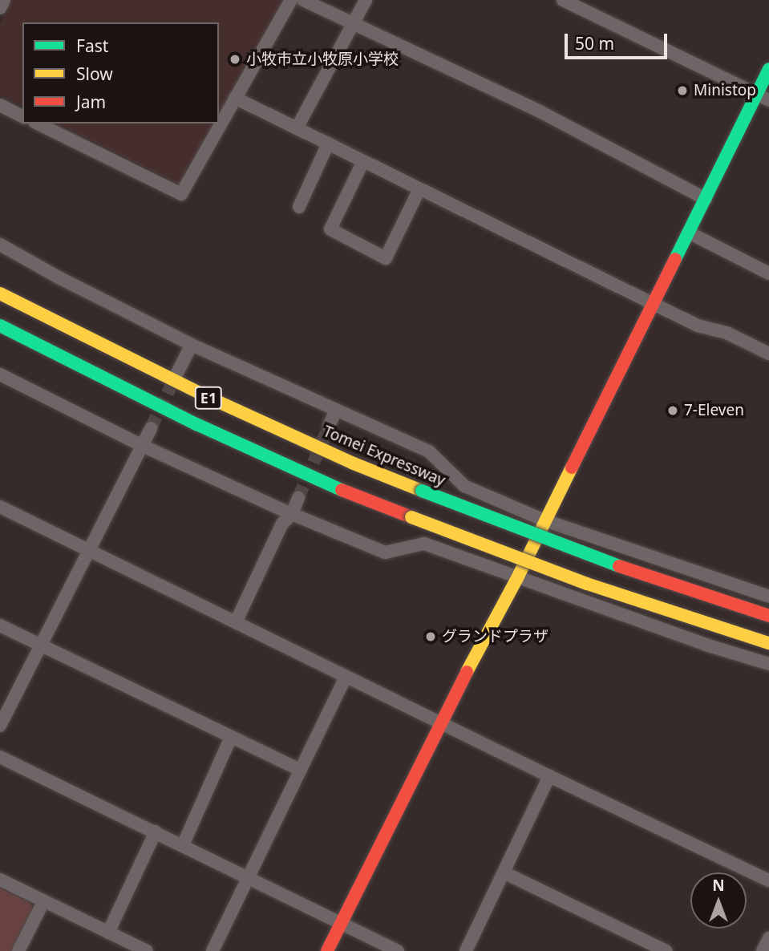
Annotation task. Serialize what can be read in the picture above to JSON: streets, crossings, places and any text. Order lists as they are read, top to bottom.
{
  "streets": {
    "main road": ["E1", "Tomei Expressway"]
  },
  "places": [
    "小牧市立小牧原小学校",
    "Ministop",
    "7-Eleven",
    "グランドプラザ"
  ],
  "legend": ["Fast", "Slow", "Jam"],
  "scale_bar": "50 m",
  "north": "top"
}
